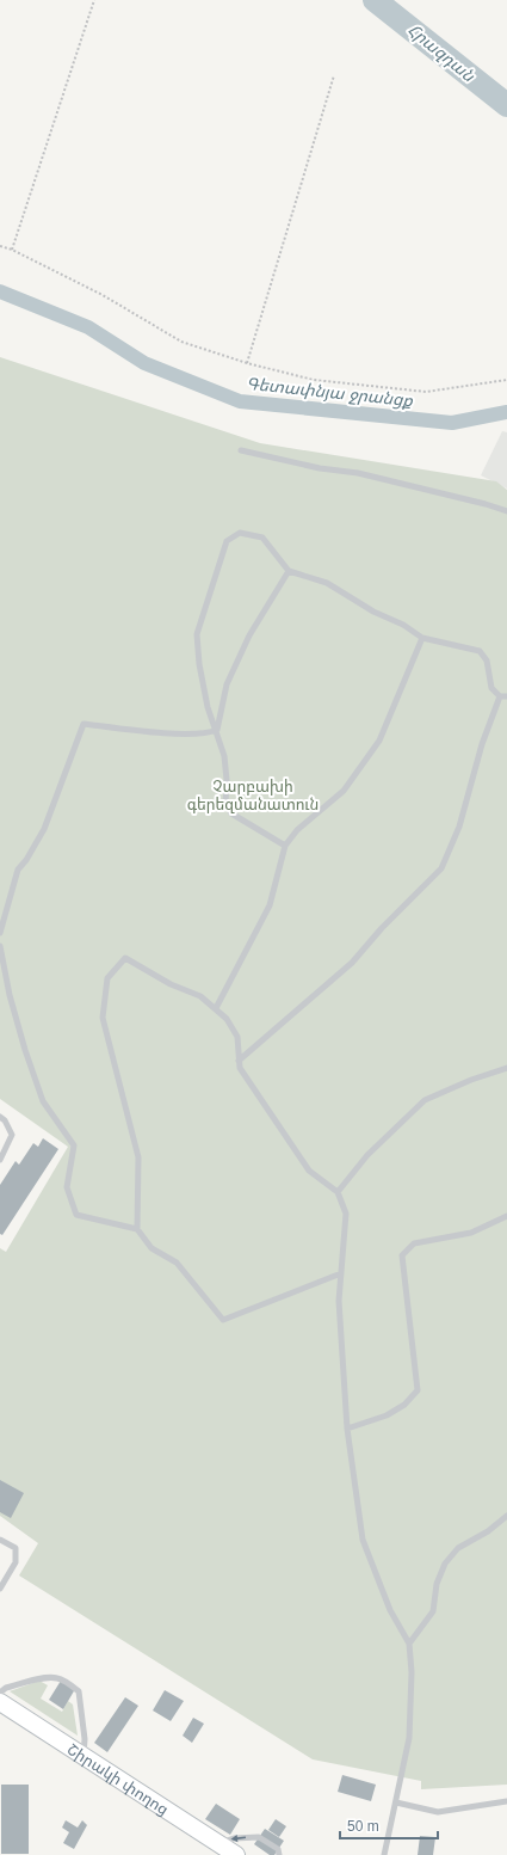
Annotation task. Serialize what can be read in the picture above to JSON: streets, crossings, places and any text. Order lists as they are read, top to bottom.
{
  "streets": {
    "main road": ["Շիրակի փողոց"]
  },
  "water": ["Հրազդան", "Գետափնյա ջրանցք"],
  "parks": ["Չարբախի գերեզմանատուն"],
  "scale_bar": "50 m"
}
